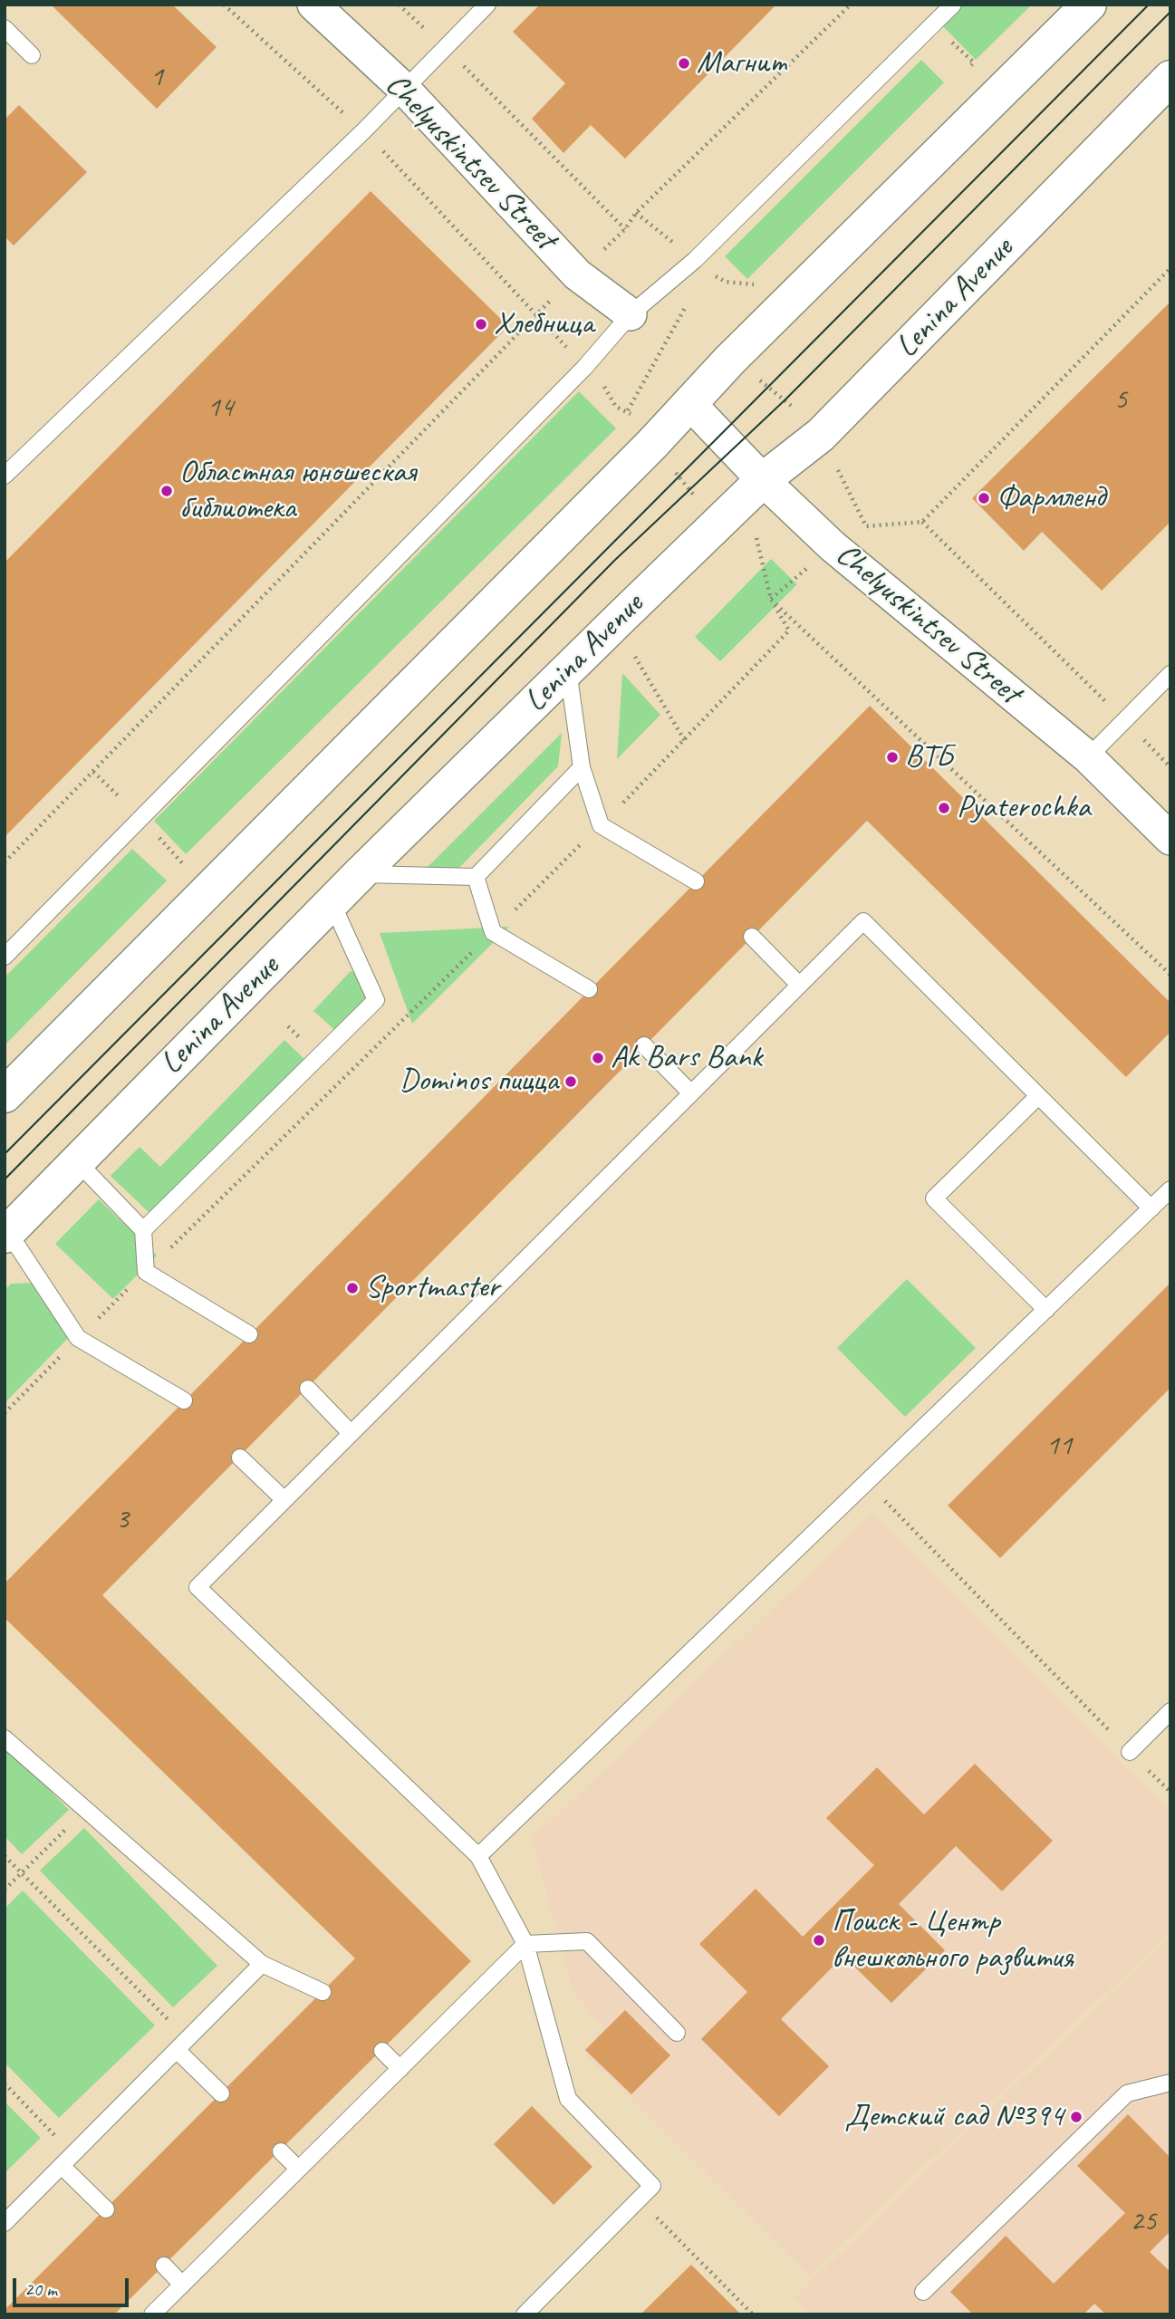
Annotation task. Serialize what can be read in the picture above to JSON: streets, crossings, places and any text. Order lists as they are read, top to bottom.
{
  "streets": {
    "main road": ["Lenina Avenue"],
    "street": ["Chelyuskintsev Street"]
  },
  "crossings": [
    ["Chelyuskintsev Street", "Lenina Avenue"]
  ],
  "places": [
    "Магнит",
    "Хлебница",
    "Областная юношеская библиотека",
    "Фармленд",
    "ВТБ",
    "Pyaterochka",
    "Ak Bars Bank",
    "Dominos пицца",
    "Sportmaster",
    "Поиск - Центр внешкольного развития",
    "Детский сад №394"
  ],
  "house_numbers": [
    "1",
    "5",
    "14",
    "11",
    "3",
    "25"
  ],
  "scale_bar": "20 m"
}
